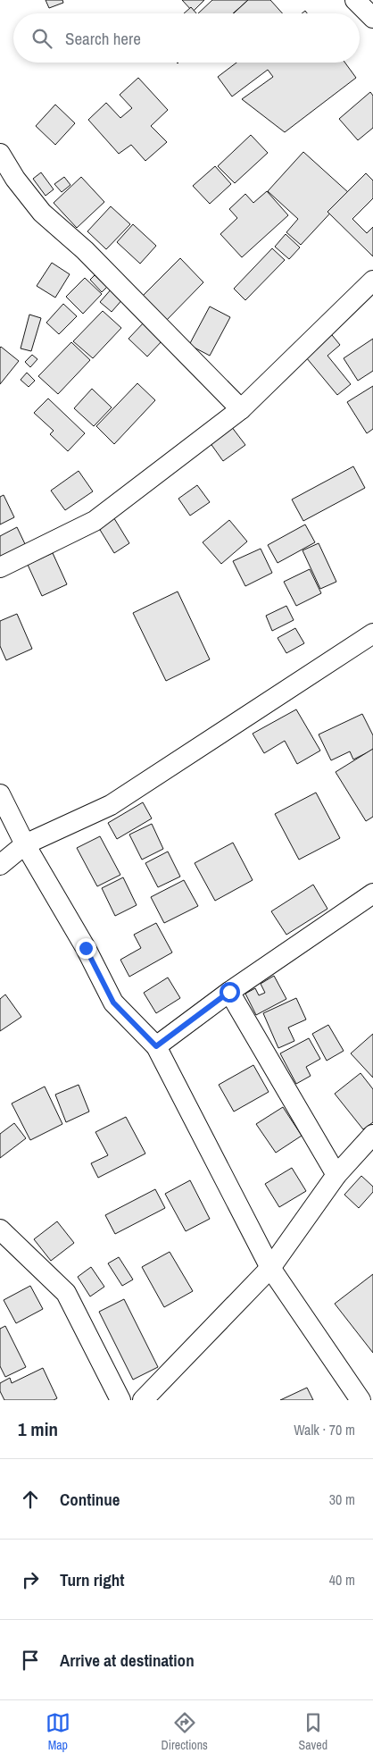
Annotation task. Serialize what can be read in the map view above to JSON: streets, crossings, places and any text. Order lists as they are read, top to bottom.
{
  "page": {
    "search": "Search here",
    "heading": ["1 min", "Walk · 70 m"],
    "list": [
      ["Continue", "30 m"],
      ["Turn right", "40 m"],
      "Arrive at destination"
    ],
    "nav": ["Map", "Directions", "Saved"]
  }
}
